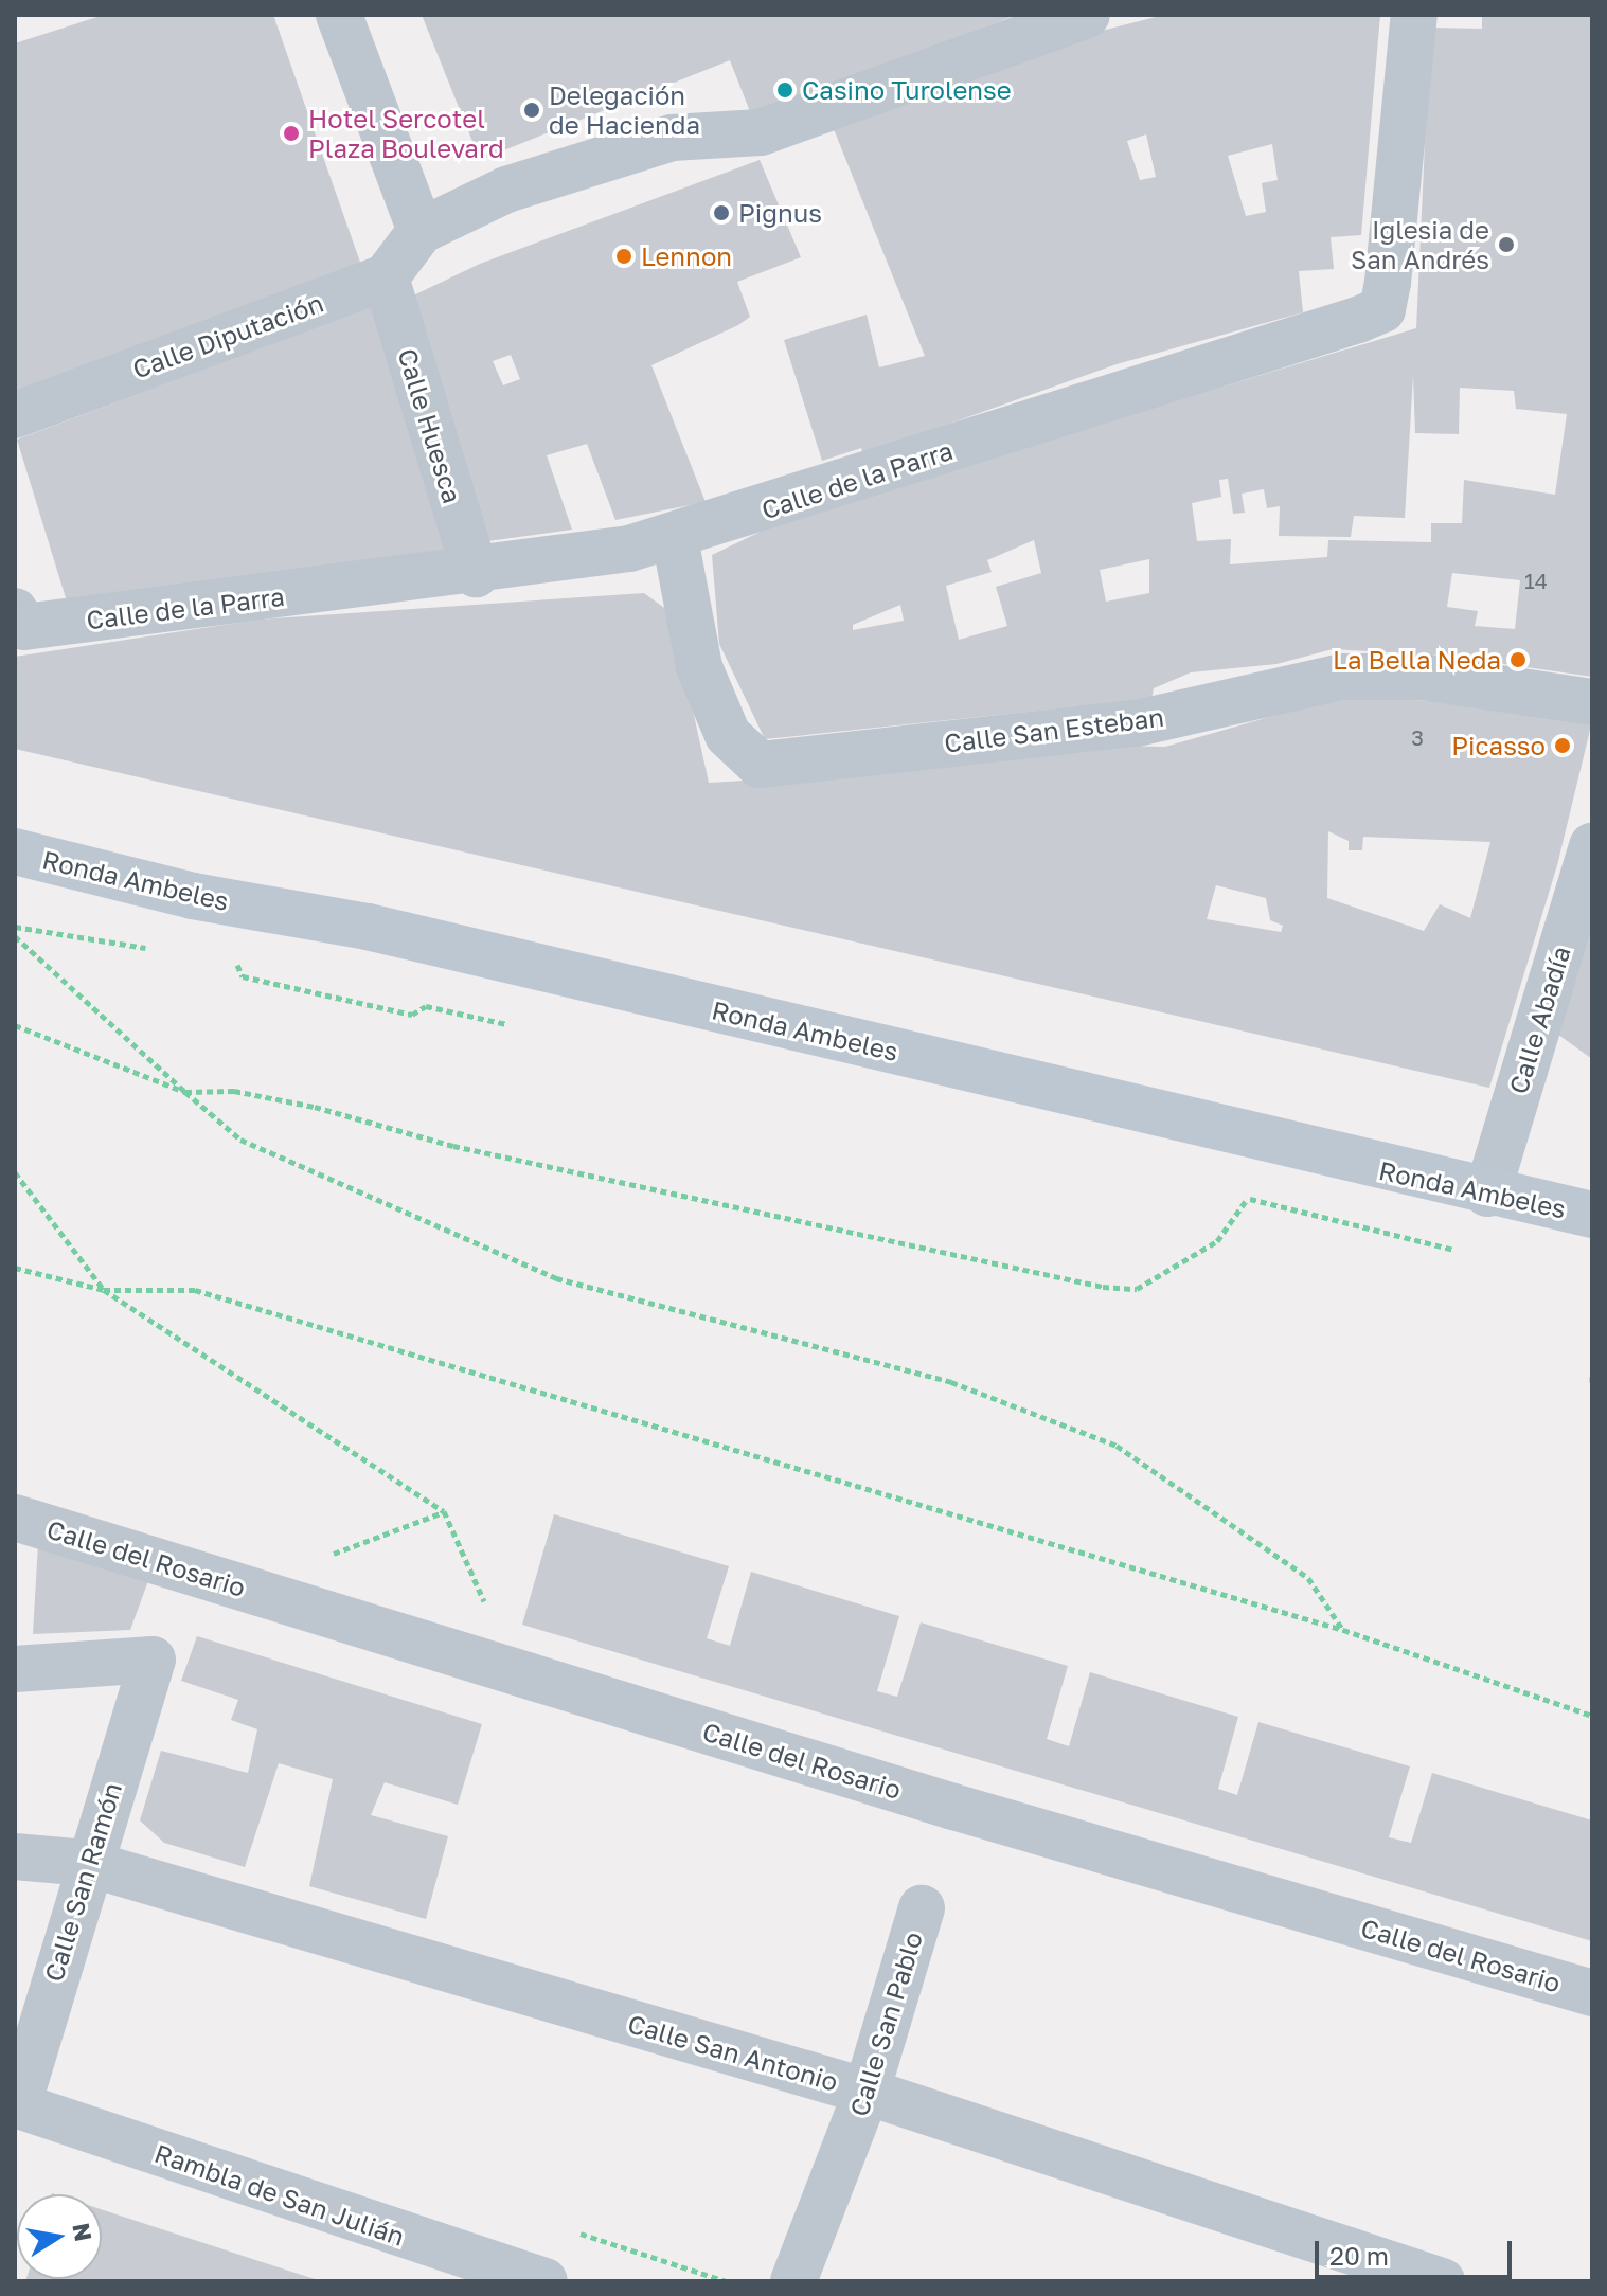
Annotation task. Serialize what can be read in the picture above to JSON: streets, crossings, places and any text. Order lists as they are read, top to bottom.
{
  "streets": {
    "main road": ["Ronda Ambeles"],
    "street": [
      "Calle Diputación",
      "Calle Huesca",
      "Calle de la Parra",
      "Calle San Esteban",
      "Calle Abadía",
      "Calle del Rosario",
      "Calle San Ramón",
      "Calle San Pablo",
      "Calle San Antonio",
      "Rambla de San Julián"
    ]
  },
  "crossings": [
    ["Calle Diputación", "Calle Huesca"],
    ["Calle Huesca", "Calle de la Parra"],
    ["Calle de la Parra", "Calle San Esteban"],
    ["Ronda Ambeles", "Calle Abadía"],
    ["Calle San Ramón", "Calle San Antonio"],
    ["Calle San Ramón", "Rambla de San Julián"],
    ["Calle San Pablo", "Calle San Antonio"]
  ],
  "places": [
    "Casino Turolense",
    "Delegación de Hacienda",
    "Hotel Sercotel Plaza Boulevard",
    "Pignus",
    "Iglesia de San Andrés",
    "Lennon",
    "La Bella Neda",
    "Picasso"
  ],
  "house_numbers": ["14", "3"],
  "scale_bar": "20 m",
  "north": "right"
}
